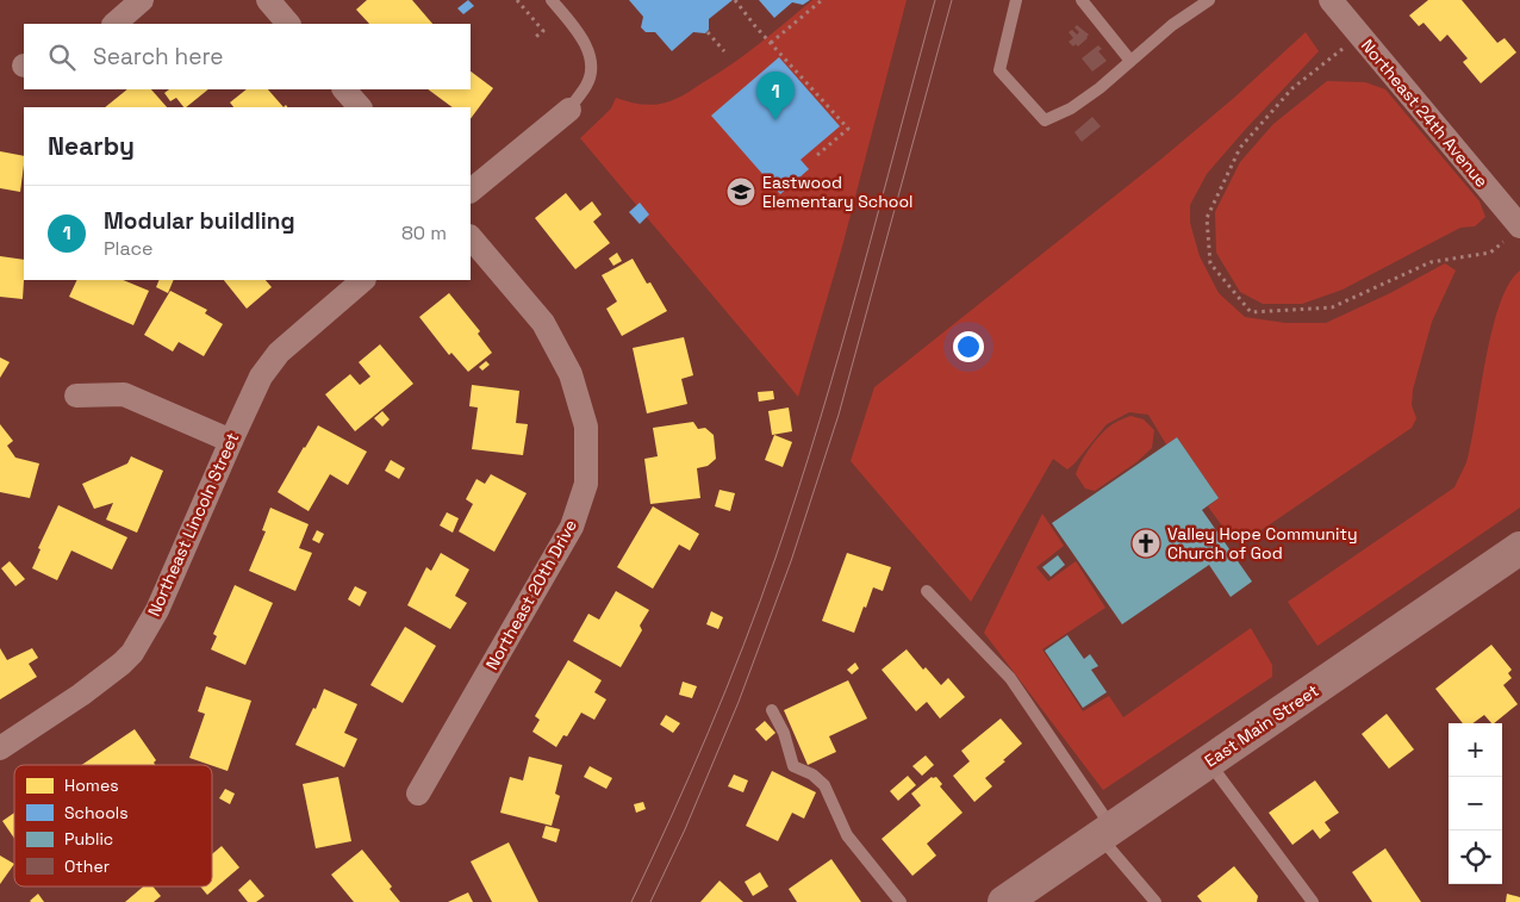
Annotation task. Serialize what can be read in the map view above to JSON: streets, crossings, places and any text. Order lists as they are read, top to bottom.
{
  "streets": {
    "main road": ["East Main Street"],
    "street": ["Northeast 24th Avenue", "Northeast Lincoln Street", "Northeast 20th Drive"]
  },
  "places": {
    "school or university": ["Eastwood Elementary School"],
    "church": ["Valley Hope Community Church of God"]
  },
  "legend": [
    "Homes",
    "Schools",
    "Public",
    "Other"
  ],
  "page": {
    "search": "Search here",
    "pins": "1",
    "heading": "Nearby",
    "list": [
      {
        "mark": "1",
        "name": "Modular buildling",
        "note": "Place",
        "value": "80 m"
      }
    ],
    "map_buttons": ["+", "−"]
  }
}
